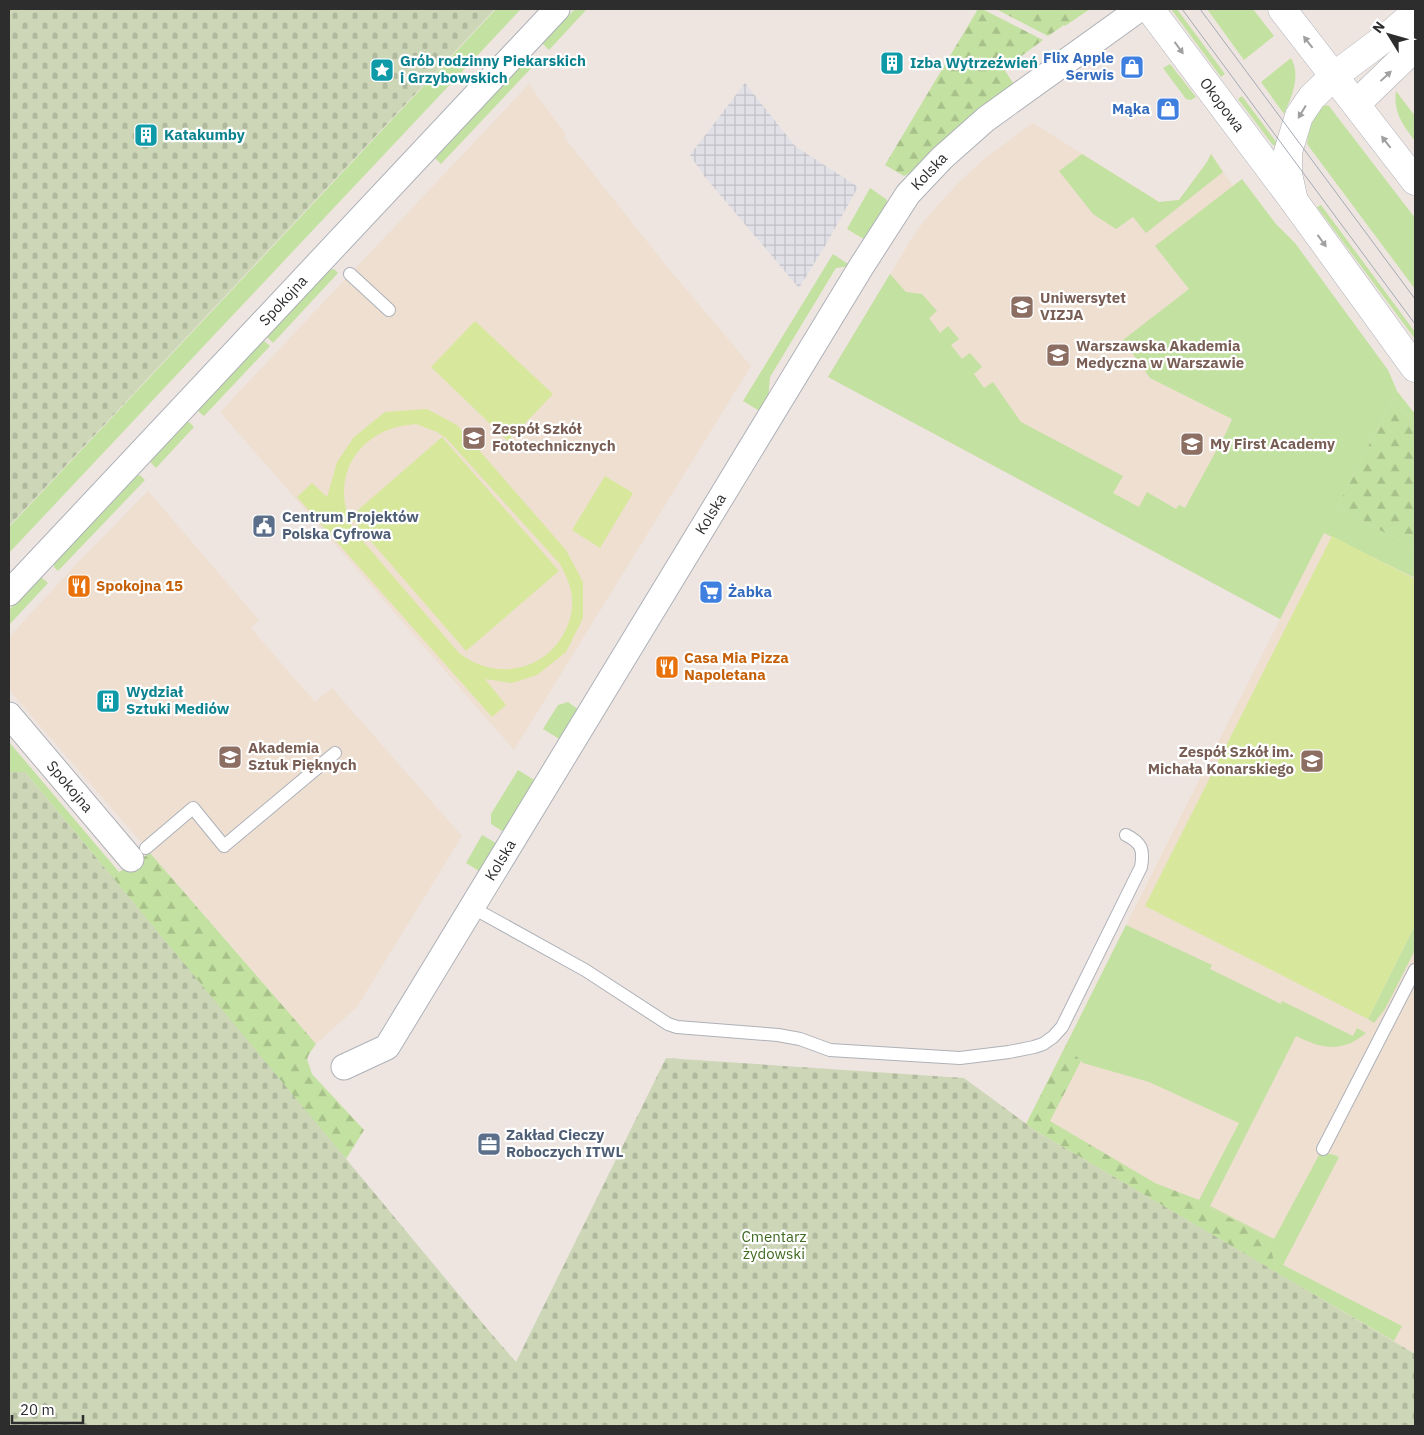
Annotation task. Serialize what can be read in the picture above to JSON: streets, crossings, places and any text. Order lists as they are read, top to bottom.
{
  "streets": {
    "main road": ["Okopowa"],
    "street": ["Kolska", "Spokojna"]
  },
  "parks": ["Cmentarz żydowski"],
  "places": {
    "building": ["Izba Wytrzeźwień", "Katakumby", "Wydział Sztuki Mediów"],
    "shop": ["Flix Apple Serwis", "Mąka"],
    "place": ["Grób rodzinny Piekarskich i Grzybowskich"],
    "school or university": [
      "Uniwersytet VIZJA",
      "Warszawska Akademia Medyczna w Warszawie",
      "Zespół Szkół Fototechnicznych",
      "My First Academy",
      "Akademia Sztuk Pięknych",
      "Zespół Szkół im. Michała Konarskiego"
    ],
    "public building": ["Centrum Projektów Polska Cyfrowa"],
    "restaurant": ["Spokojna 15", "Casa Mia Pizza Napoletana"],
    "supermarket": ["Żabka"],
    "office": ["Zakład Cieczy Roboczych ITWL"]
  },
  "scale_bar": "20 m",
  "north": "top left"
}
